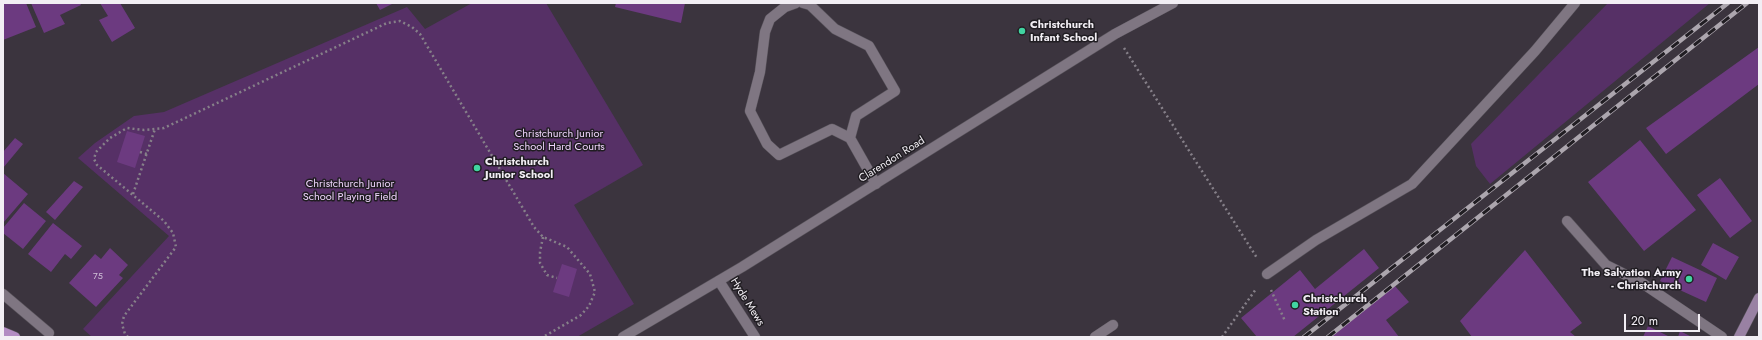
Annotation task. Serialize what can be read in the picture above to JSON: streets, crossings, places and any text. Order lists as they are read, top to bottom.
{
  "streets": {
    "street": ["Clarendon Road", "Hyde Mews"]
  },
  "crossings": [
    ["Clarendon Road", "Hyde Mews"]
  ],
  "parks": ["Christchurch Junior School Hard Courts", "Christchurch Junior School Playing Field"],
  "places": [
    "Christchurch Infant School",
    "Christchurch Junior School",
    "The Salvation Army - Christchurch",
    "Christchurch Station"
  ],
  "house_numbers": ["75"],
  "scale_bar": "20 m"
}
